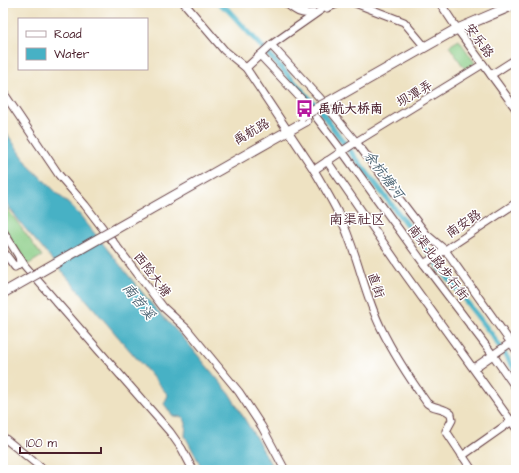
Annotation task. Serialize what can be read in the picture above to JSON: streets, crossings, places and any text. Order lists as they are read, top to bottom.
{
  "streets": {
    "main road": ["禹航路"],
    "street": [
      "安乐路",
      "坝潭弄",
      "南安路",
      "南渠北路步行街",
      "西险大塘",
      "直街"
    ]
  },
  "crossings": [
    ["安乐路", "坝潭弄"],
    ["坝潭弄", "南渠北路步行街"],
    ["坝潭弄", "直街"],
    ["禹航路", "直街"],
    ["南安路", "南渠北路步行街"]
  ],
  "districts": ["南渠社区"],
  "water": ["余杭塘河", "南苕溪"],
  "places": {
    "bus stop": ["禹航大桥南"]
  },
  "legend": ["Road", "Water"],
  "scale_bar": "100 m"
}
